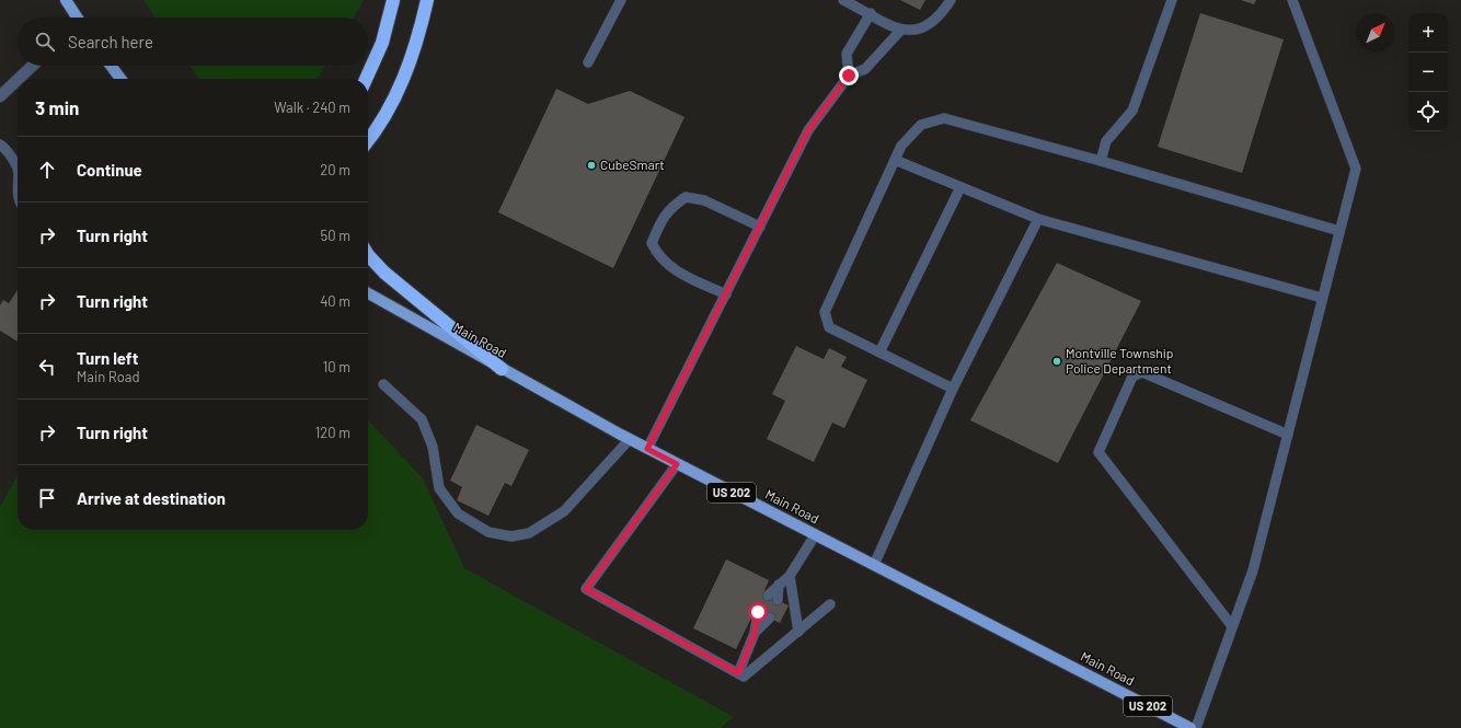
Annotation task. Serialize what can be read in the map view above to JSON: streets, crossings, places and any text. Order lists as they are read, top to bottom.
{
  "streets": {
    "main road": ["Main Road", "US 202"]
  },
  "places": ["CubeSmart", "Montville Township Police Department"],
  "north": "top right",
  "page": {
    "map_buttons": ["+", "−"],
    "search": "Search here",
    "heading": ["3 min", "Walk · 240 m"],
    "list": [
      ["Continue", "20 m"],
      ["Turn right", "50 m"],
      ["Turn right", "40 m"],
      ["Turn left", "Main Road", "10 m"],
      ["Turn right", "120 m"],
      "Arrive at destination"
    ]
  }
}
